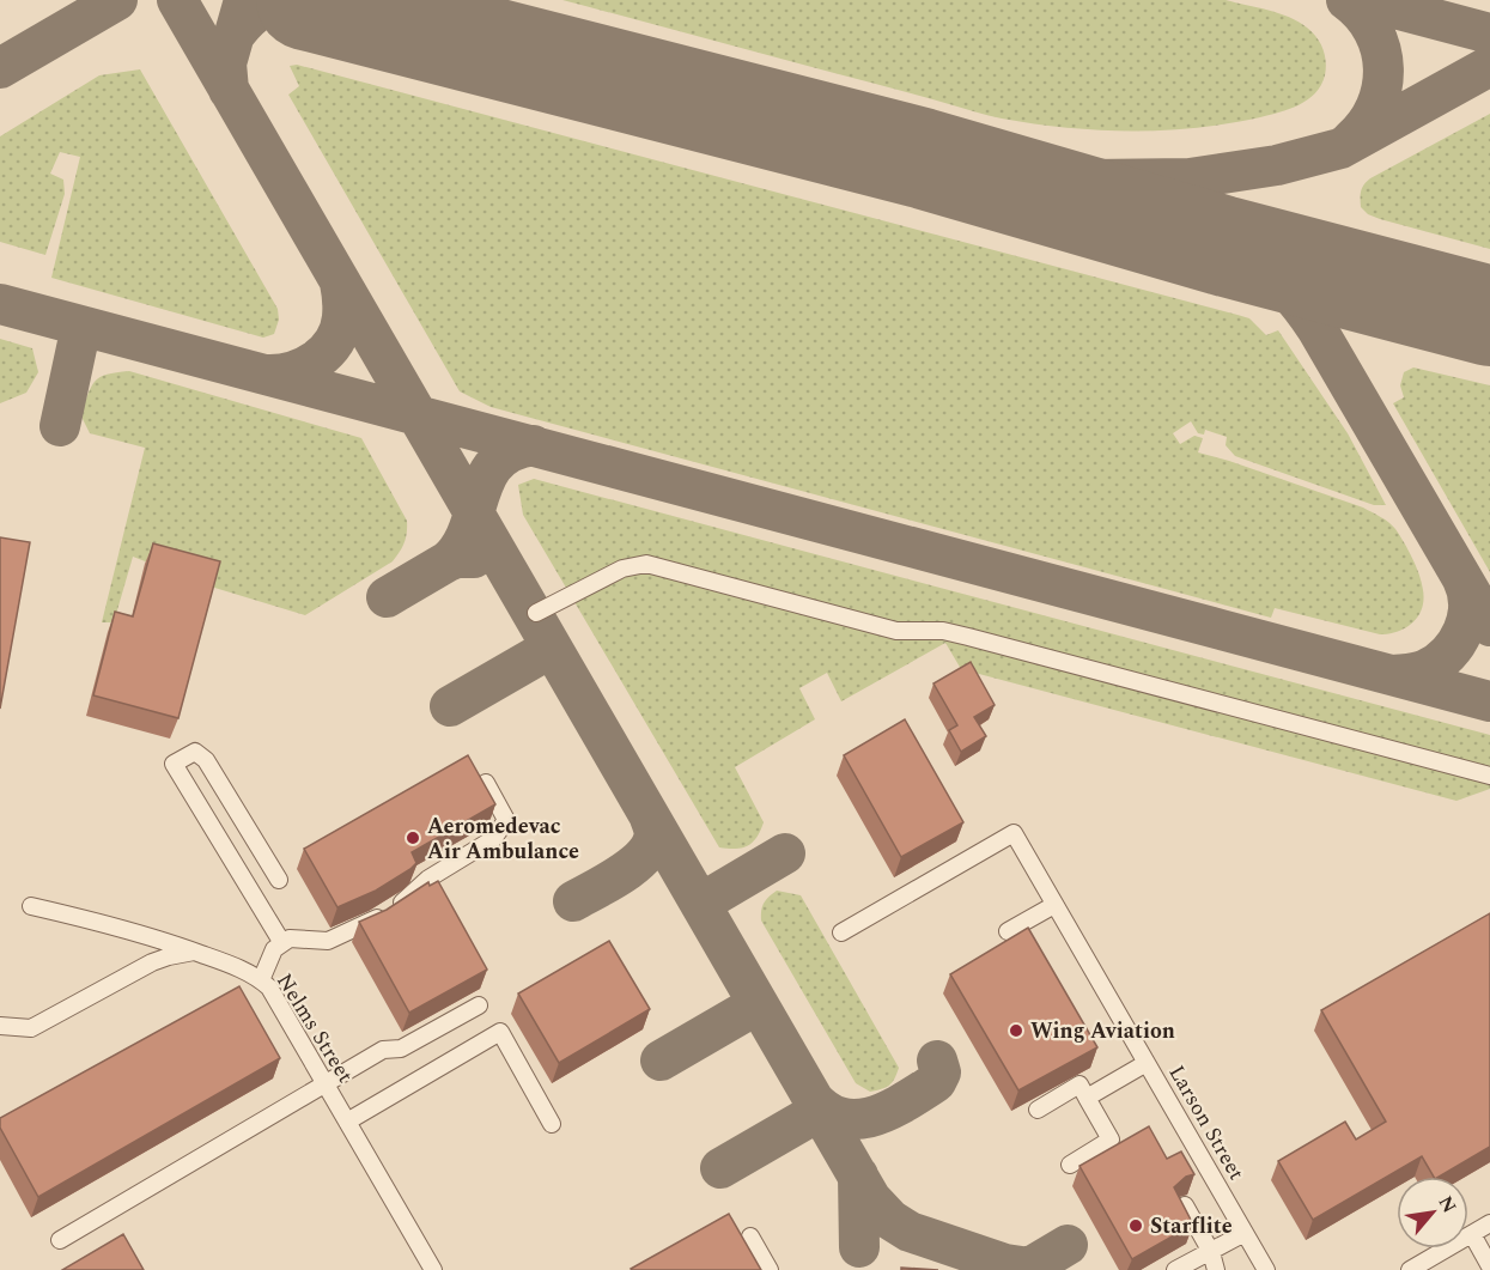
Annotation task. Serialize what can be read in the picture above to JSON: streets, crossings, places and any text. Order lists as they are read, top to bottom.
{
  "streets": {
    "street": ["Nelms Street", "Larson Street"]
  },
  "places": ["Aeromedevac Air Ambulance", "Wing Aviation", "Starflite"],
  "north": "top right"
}
